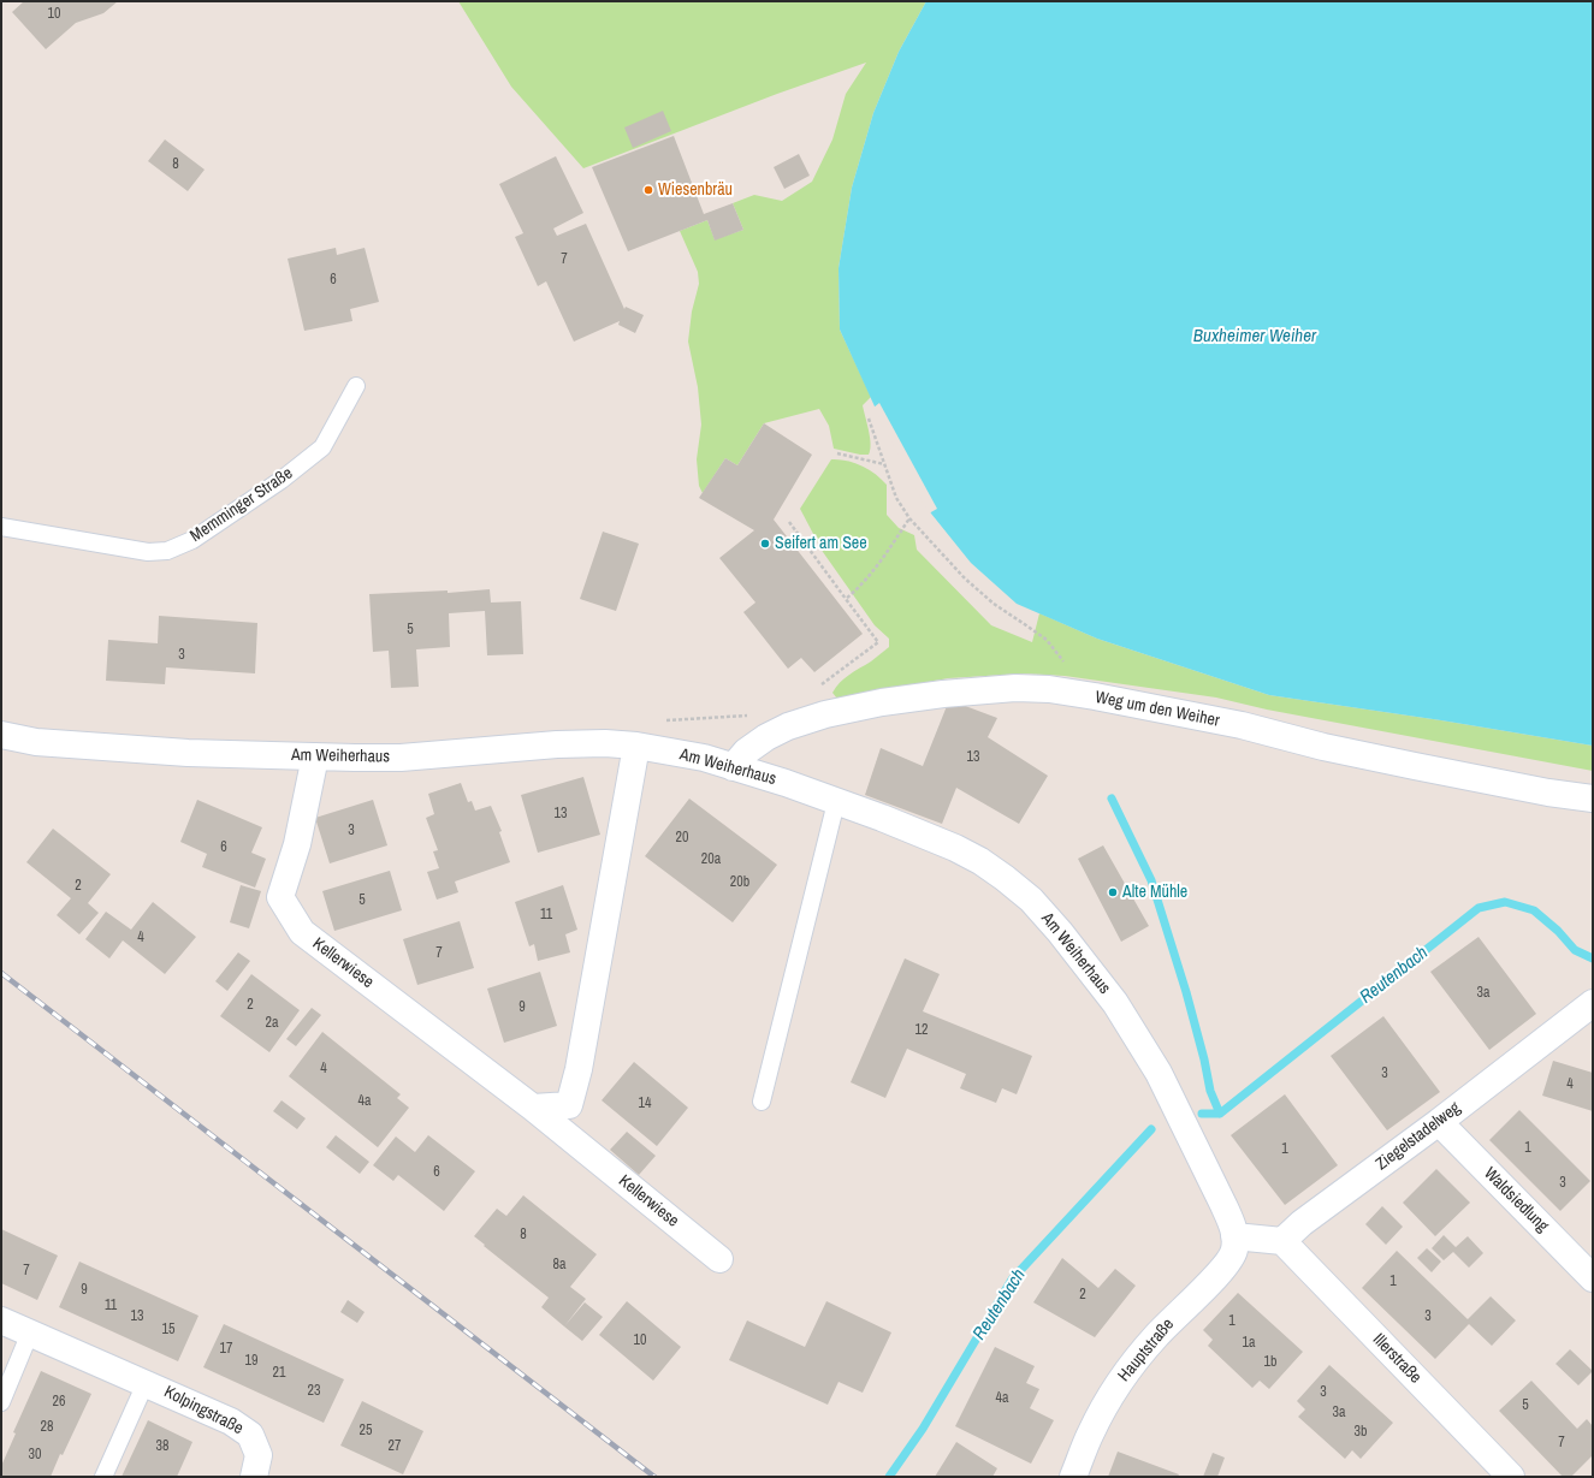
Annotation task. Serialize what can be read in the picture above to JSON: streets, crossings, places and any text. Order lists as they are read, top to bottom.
{
  "streets": {
    "street": [
      "Weg um den Weiher",
      "Am Weiherhaus",
      "Kellerwiese",
      "Ziegelstadelweg",
      "Waldsiedlung",
      "Hauptstraße",
      "Illerstraße",
      "Kolpingstraße"
    ],
    "lane": ["Memminger Straße"]
  },
  "crossings": [
    ["Weg um den Weiher", "Am Weiherhaus"],
    ["Am Weiherhaus", "Kellerwiese"],
    ["Am Weiherhaus", "Hauptstraße"],
    ["Ziegelstadelweg", "Waldsiedlung"],
    ["Ziegelstadelweg", "Illerstraße"]
  ],
  "water": ["Buxheimer Weiher", "Reutenbach"],
  "places": ["Wiesenbräu", "Seifert am See", "Alte Mühle"],
  "house_numbers": [
    "10",
    "8",
    "7",
    "6",
    "5",
    "3",
    "13",
    "13",
    "3",
    "20",
    "6",
    "20a",
    "20b",
    "2",
    "5",
    "11",
    "4",
    "7",
    "3a",
    "2",
    "9",
    "2a",
    "12",
    "4",
    "3",
    "4",
    "4a",
    "14",
    "1",
    "1",
    "6",
    "3",
    "8",
    "8a",
    "7",
    "1",
    "9",
    "2",
    "11",
    "13",
    "3",
    "1",
    "15",
    "10",
    "1a",
    "17",
    "19",
    "1b",
    "21",
    "23",
    "3",
    "4a",
    "26",
    "5",
    "3a",
    "28",
    "25",
    "3b",
    "7",
    "38",
    "27",
    "30"
  ]
}
